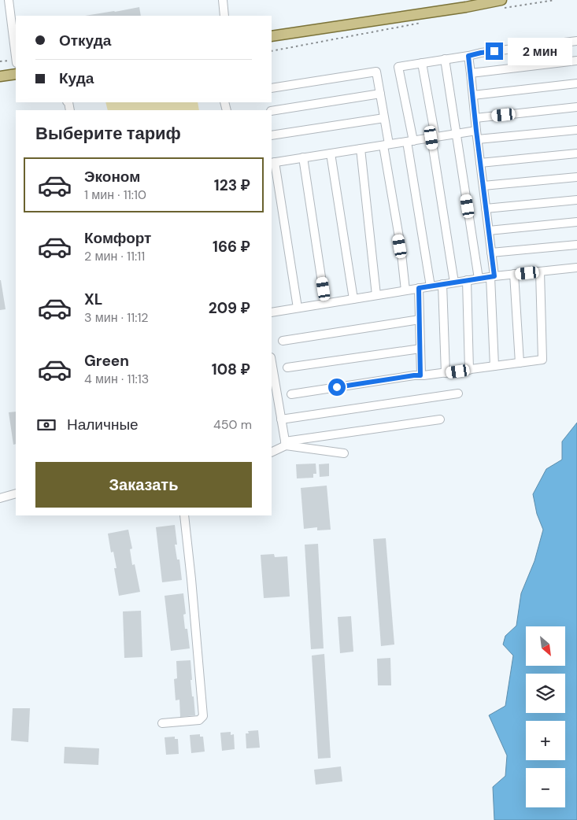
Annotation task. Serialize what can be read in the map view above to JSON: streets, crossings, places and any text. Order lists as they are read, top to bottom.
{
  "north": "bottom right",
  "page": {
    "banner": ["Откуда", "Куда"],
    "bubble": "2 мин",
    "heading": "Выберите тариф",
    "list": [
      {
        "name": "Эконом",
        "note": "1 мин · 11:10",
        "value": "123 ₽"
      },
      {
        "name": "Комфорт",
        "note": "2 мин · 11:11",
        "value": "166 ₽"
      },
      {
        "name": "XL",
        "note": "3 мин · 11:12",
        "value": "209 ₽"
      },
      {
        "name": "Green",
        "note": "4 мин · 11:13",
        "value": "108 ₽"
      }
    ],
    "pay": ["Наличные", "450 m"],
    "buttons": "Заказать",
    "map_buttons": ["+", "−"]
  }
}
